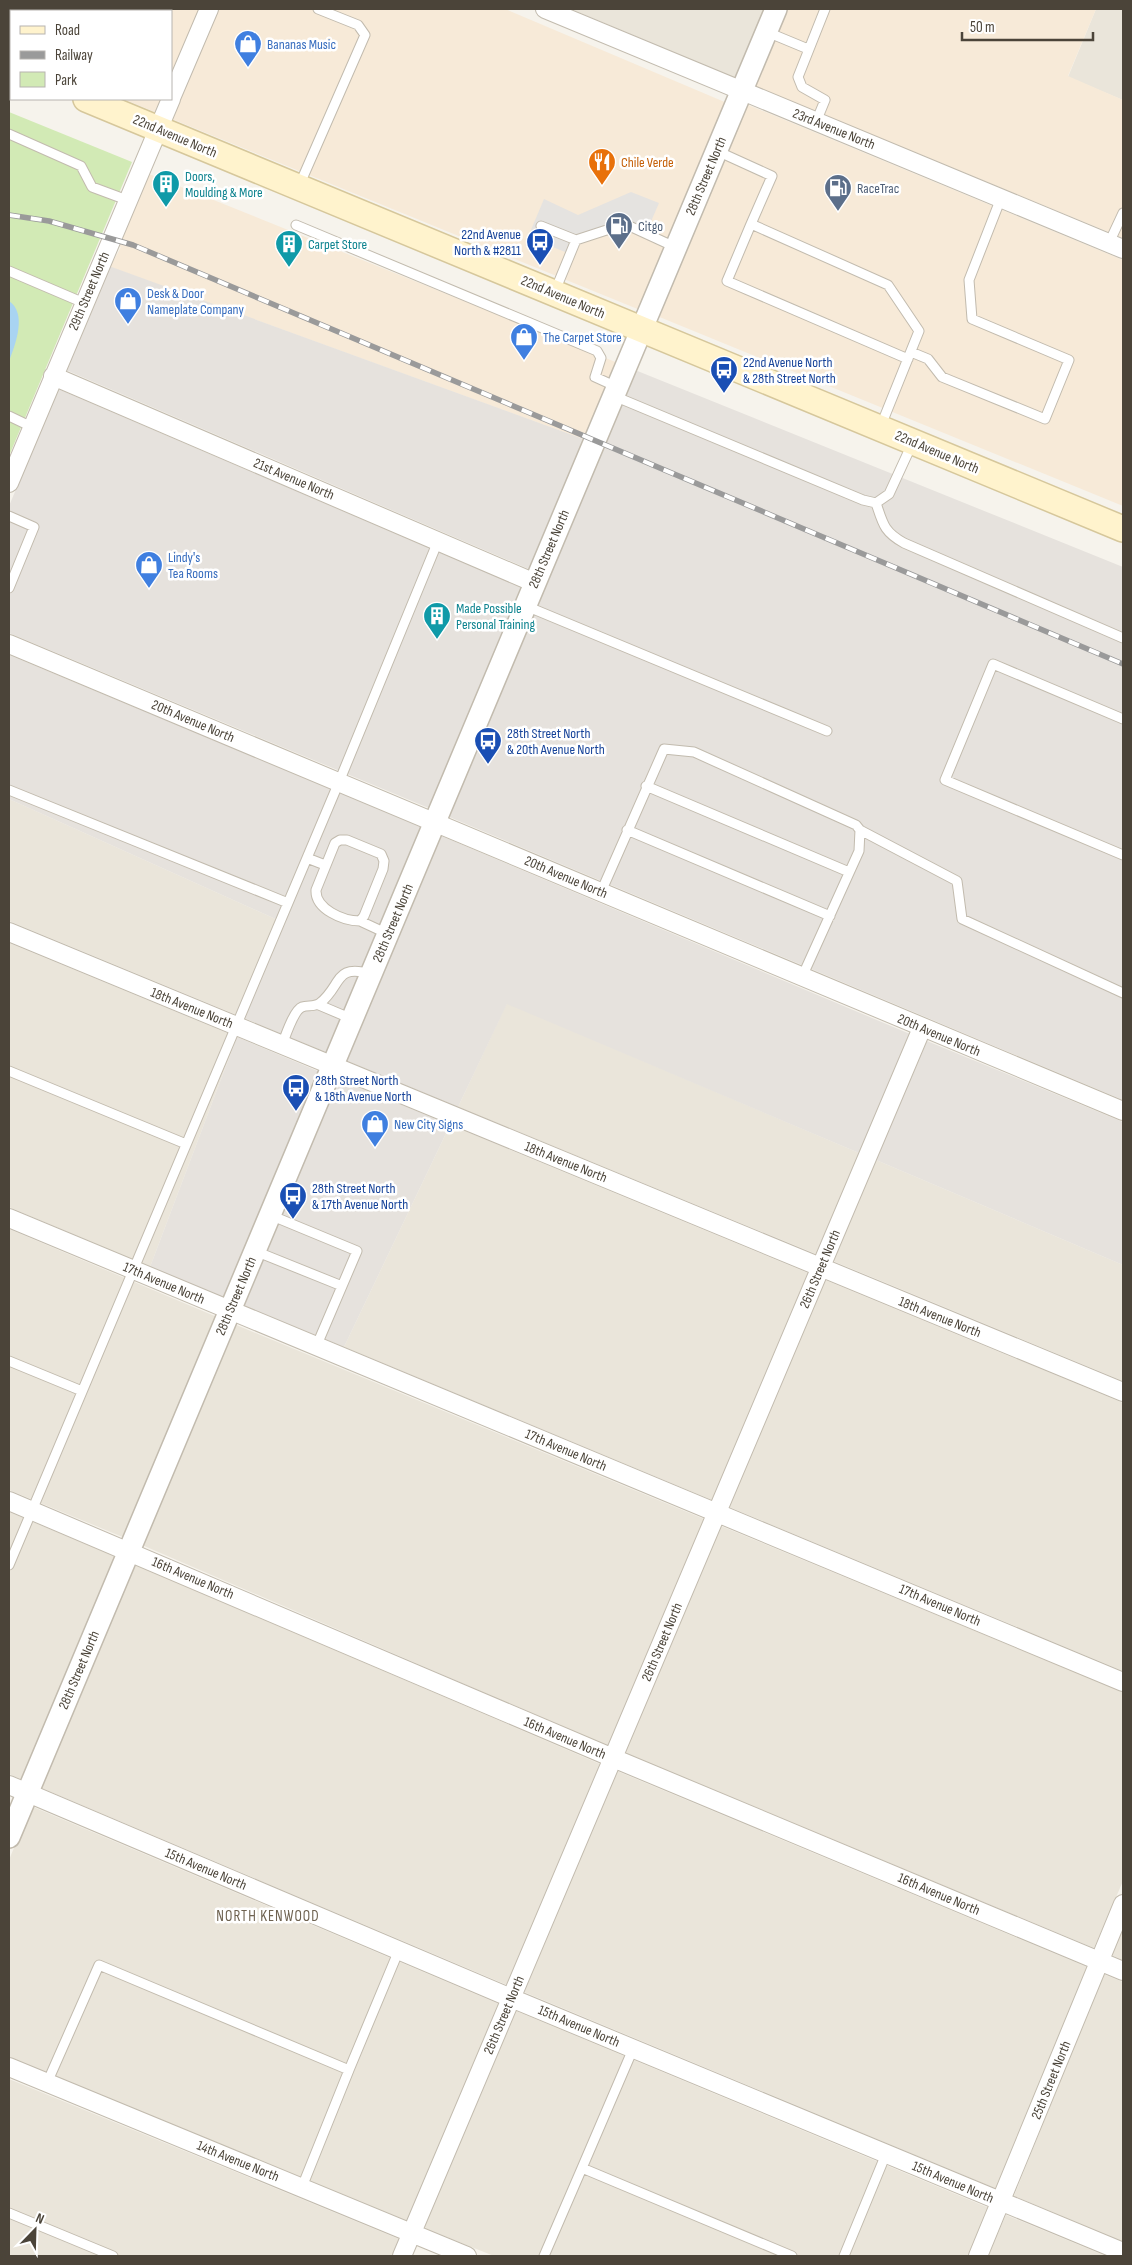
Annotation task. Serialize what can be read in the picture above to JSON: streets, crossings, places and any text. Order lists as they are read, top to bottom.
{
  "streets": {
    "main road": ["22nd Avenue North"],
    "street": [
      "23rd Avenue North",
      "28th Street North",
      "29th Street North",
      "21st Avenue North",
      "20th Avenue North",
      "18th Avenue North",
      "26th Street North",
      "17th Avenue North",
      "16th Avenue North",
      "15th Avenue North",
      "25th Street North",
      "14th Avenue North"
    ]
  },
  "crossings": [
    ["23rd Avenue North", "28th Street North"],
    ["22nd Avenue North", "28th Street North"],
    ["22nd Avenue North", "29th Street North"],
    ["28th Street North", "21st Avenue North"],
    ["28th Street North", "20th Avenue North"],
    ["28th Street North", "18th Avenue North"],
    ["28th Street North", "17th Avenue North"],
    ["28th Street North", "16th Avenue North"],
    ["28th Street North", "15th Avenue North"],
    ["29th Street North", "21st Avenue North"],
    ["20th Avenue North", "26th Street North"],
    ["18th Avenue North", "26th Street North"],
    ["26th Street North", "17th Avenue North"],
    ["26th Street North", "16th Avenue North"],
    ["26th Street North", "15th Avenue North"],
    ["26th Street North", "14th Avenue North"],
    ["16th Avenue North", "25th Street North"],
    ["15th Avenue North", "25th Street North"]
  ],
  "districts": ["NORTH KENWOOD"],
  "places": {
    "shop": [
      "Bananas Music",
      "Desk & Door Nameplate Company",
      "The Carpet Store",
      "Lindy's Tea Rooms",
      "New City Signs"
    ],
    "restaurant": ["Chile Verde"],
    "building": ["Doors, Moulding & More", "Carpet Store", "Made Possible Personal Training"],
    "fuel station": ["RaceTrac", "Citgo"],
    "bus stop": [
      "22nd Avenue North & #2811",
      "22nd Avenue North & 28th Street North",
      "28th Street North & 20th Avenue North",
      "28th Street North & 18th Avenue North",
      "28th Street North & 17th Avenue North"
    ]
  },
  "legend": ["Road", "Railway", "Park"],
  "scale_bar": "50 m",
  "north": "top right"
}
